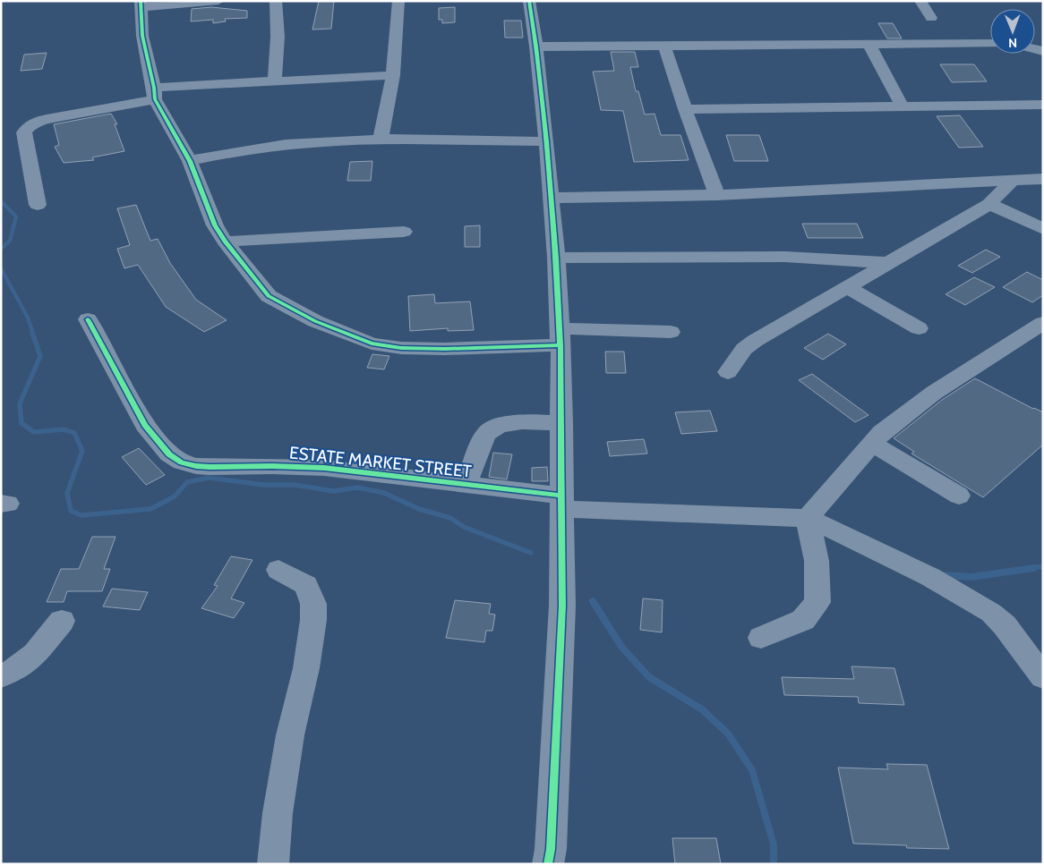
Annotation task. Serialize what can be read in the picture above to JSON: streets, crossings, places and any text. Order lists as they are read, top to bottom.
{
  "streets": {
    "street": ["ESTATE MARKET STREET"]
  },
  "north": "bottom"
}
